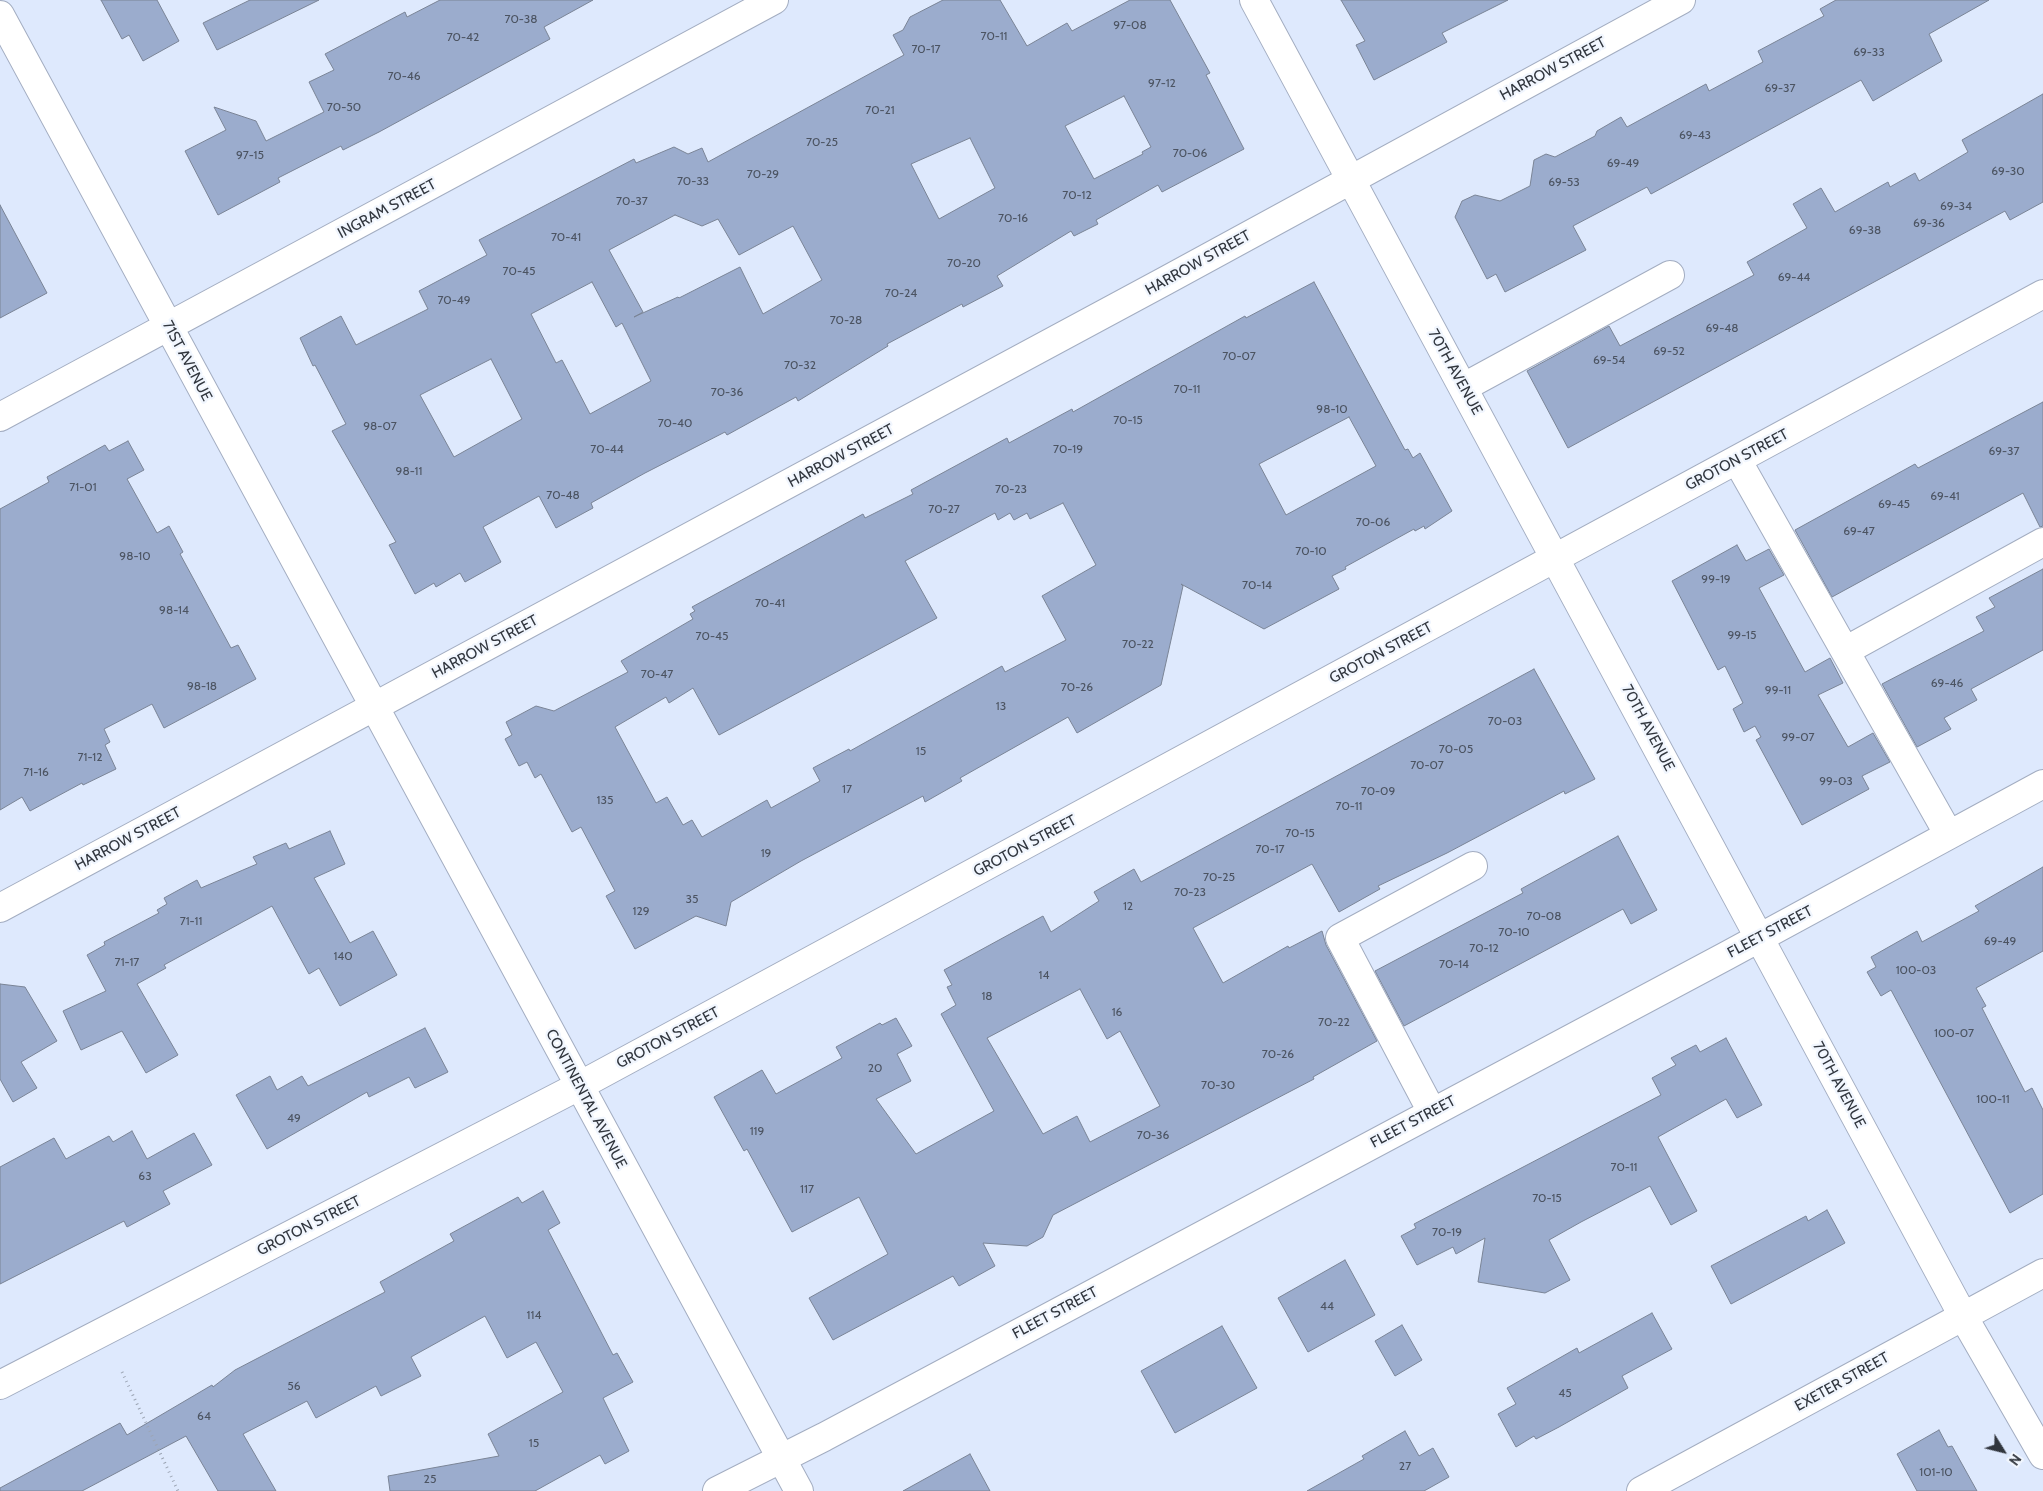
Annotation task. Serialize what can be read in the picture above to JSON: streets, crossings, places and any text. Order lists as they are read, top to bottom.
{
  "streets": {
    "street": [
      "HARROW STREET",
      "INGRAM STREET",
      "71ST AVENUE",
      "70TH AVENUE",
      "GROTON STREET",
      "FLEET STREET",
      "CONTINENTAL AVENUE",
      "EXETER STREET"
    ]
  },
  "crossings": [
    ["HARROW STREET", "71ST AVENUE"],
    ["HARROW STREET", "70TH AVENUE"],
    ["HARROW STREET", "CONTINENTAL AVENUE"],
    ["INGRAM STREET", "71ST AVENUE"],
    ["71ST AVENUE", "CONTINENTAL AVENUE"],
    ["70TH AVENUE", "GROTON STREET"],
    ["70TH AVENUE", "FLEET STREET"],
    ["70TH AVENUE", "EXETER STREET"],
    ["GROTON STREET", "CONTINENTAL AVENUE"],
    ["FLEET STREET", "CONTINENTAL AVENUE"]
  ],
  "house_numbers": [
    "70-38",
    "97-08",
    "70-11",
    "70-42",
    "70-17",
    "69-33",
    "70-46",
    "97-12",
    "69-37",
    "70-50",
    "70-21",
    "69-43",
    "70-25",
    "70-06",
    "97-15",
    "69-49",
    "69-30",
    "70-29",
    "70-33",
    "69-53",
    "70-12",
    "70-37",
    "69-34",
    "70-16",
    "69-36",
    "69-38",
    "70-41",
    "70-20",
    "70-45",
    "69-44",
    "70-24",
    "70-49",
    "70-28",
    "69-48",
    "69-52",
    "70-07",
    "69-54",
    "70-32",
    "70-11",
    "70-36",
    "98-10",
    "70-15",
    "70-40",
    "98-07",
    "70-44",
    "70-19",
    "69-37",
    "98-11",
    "71-01",
    "70-23",
    "70-48",
    "69-41",
    "69-45",
    "70-27",
    "70-06",
    "69-47",
    "70-10",
    "98-10",
    "99-19",
    "70-14",
    "70-41",
    "98-14",
    "99-15",
    "70-45",
    "70-22",
    "70-47",
    "69-46",
    "98-18",
    "70-26",
    "99-11",
    "13",
    "70-03",
    "99-07",
    "70-05",
    "15",
    "71-12",
    "70-07",
    "71-16",
    "99-03",
    "17",
    "70-09",
    "135",
    "70-11",
    "70-15",
    "70-17",
    "19",
    "70-25",
    "70-23",
    "35",
    "12",
    "129",
    "70-08",
    "71-11",
    "70-10",
    "69-49",
    "70-12",
    "140",
    "71-17",
    "70-14",
    "100-03",
    "14",
    "18",
    "16",
    "70-22",
    "100-07",
    "70-26",
    "20",
    "70-30",
    "100-11",
    "49",
    "119",
    "70-36",
    "70-11",
    "63",
    "117",
    "70-15",
    "70-19",
    "44",
    "114",
    "56",
    "45",
    "64",
    "15",
    "27",
    "101-10",
    "25"
  ],
  "north": "bottom right"
}
